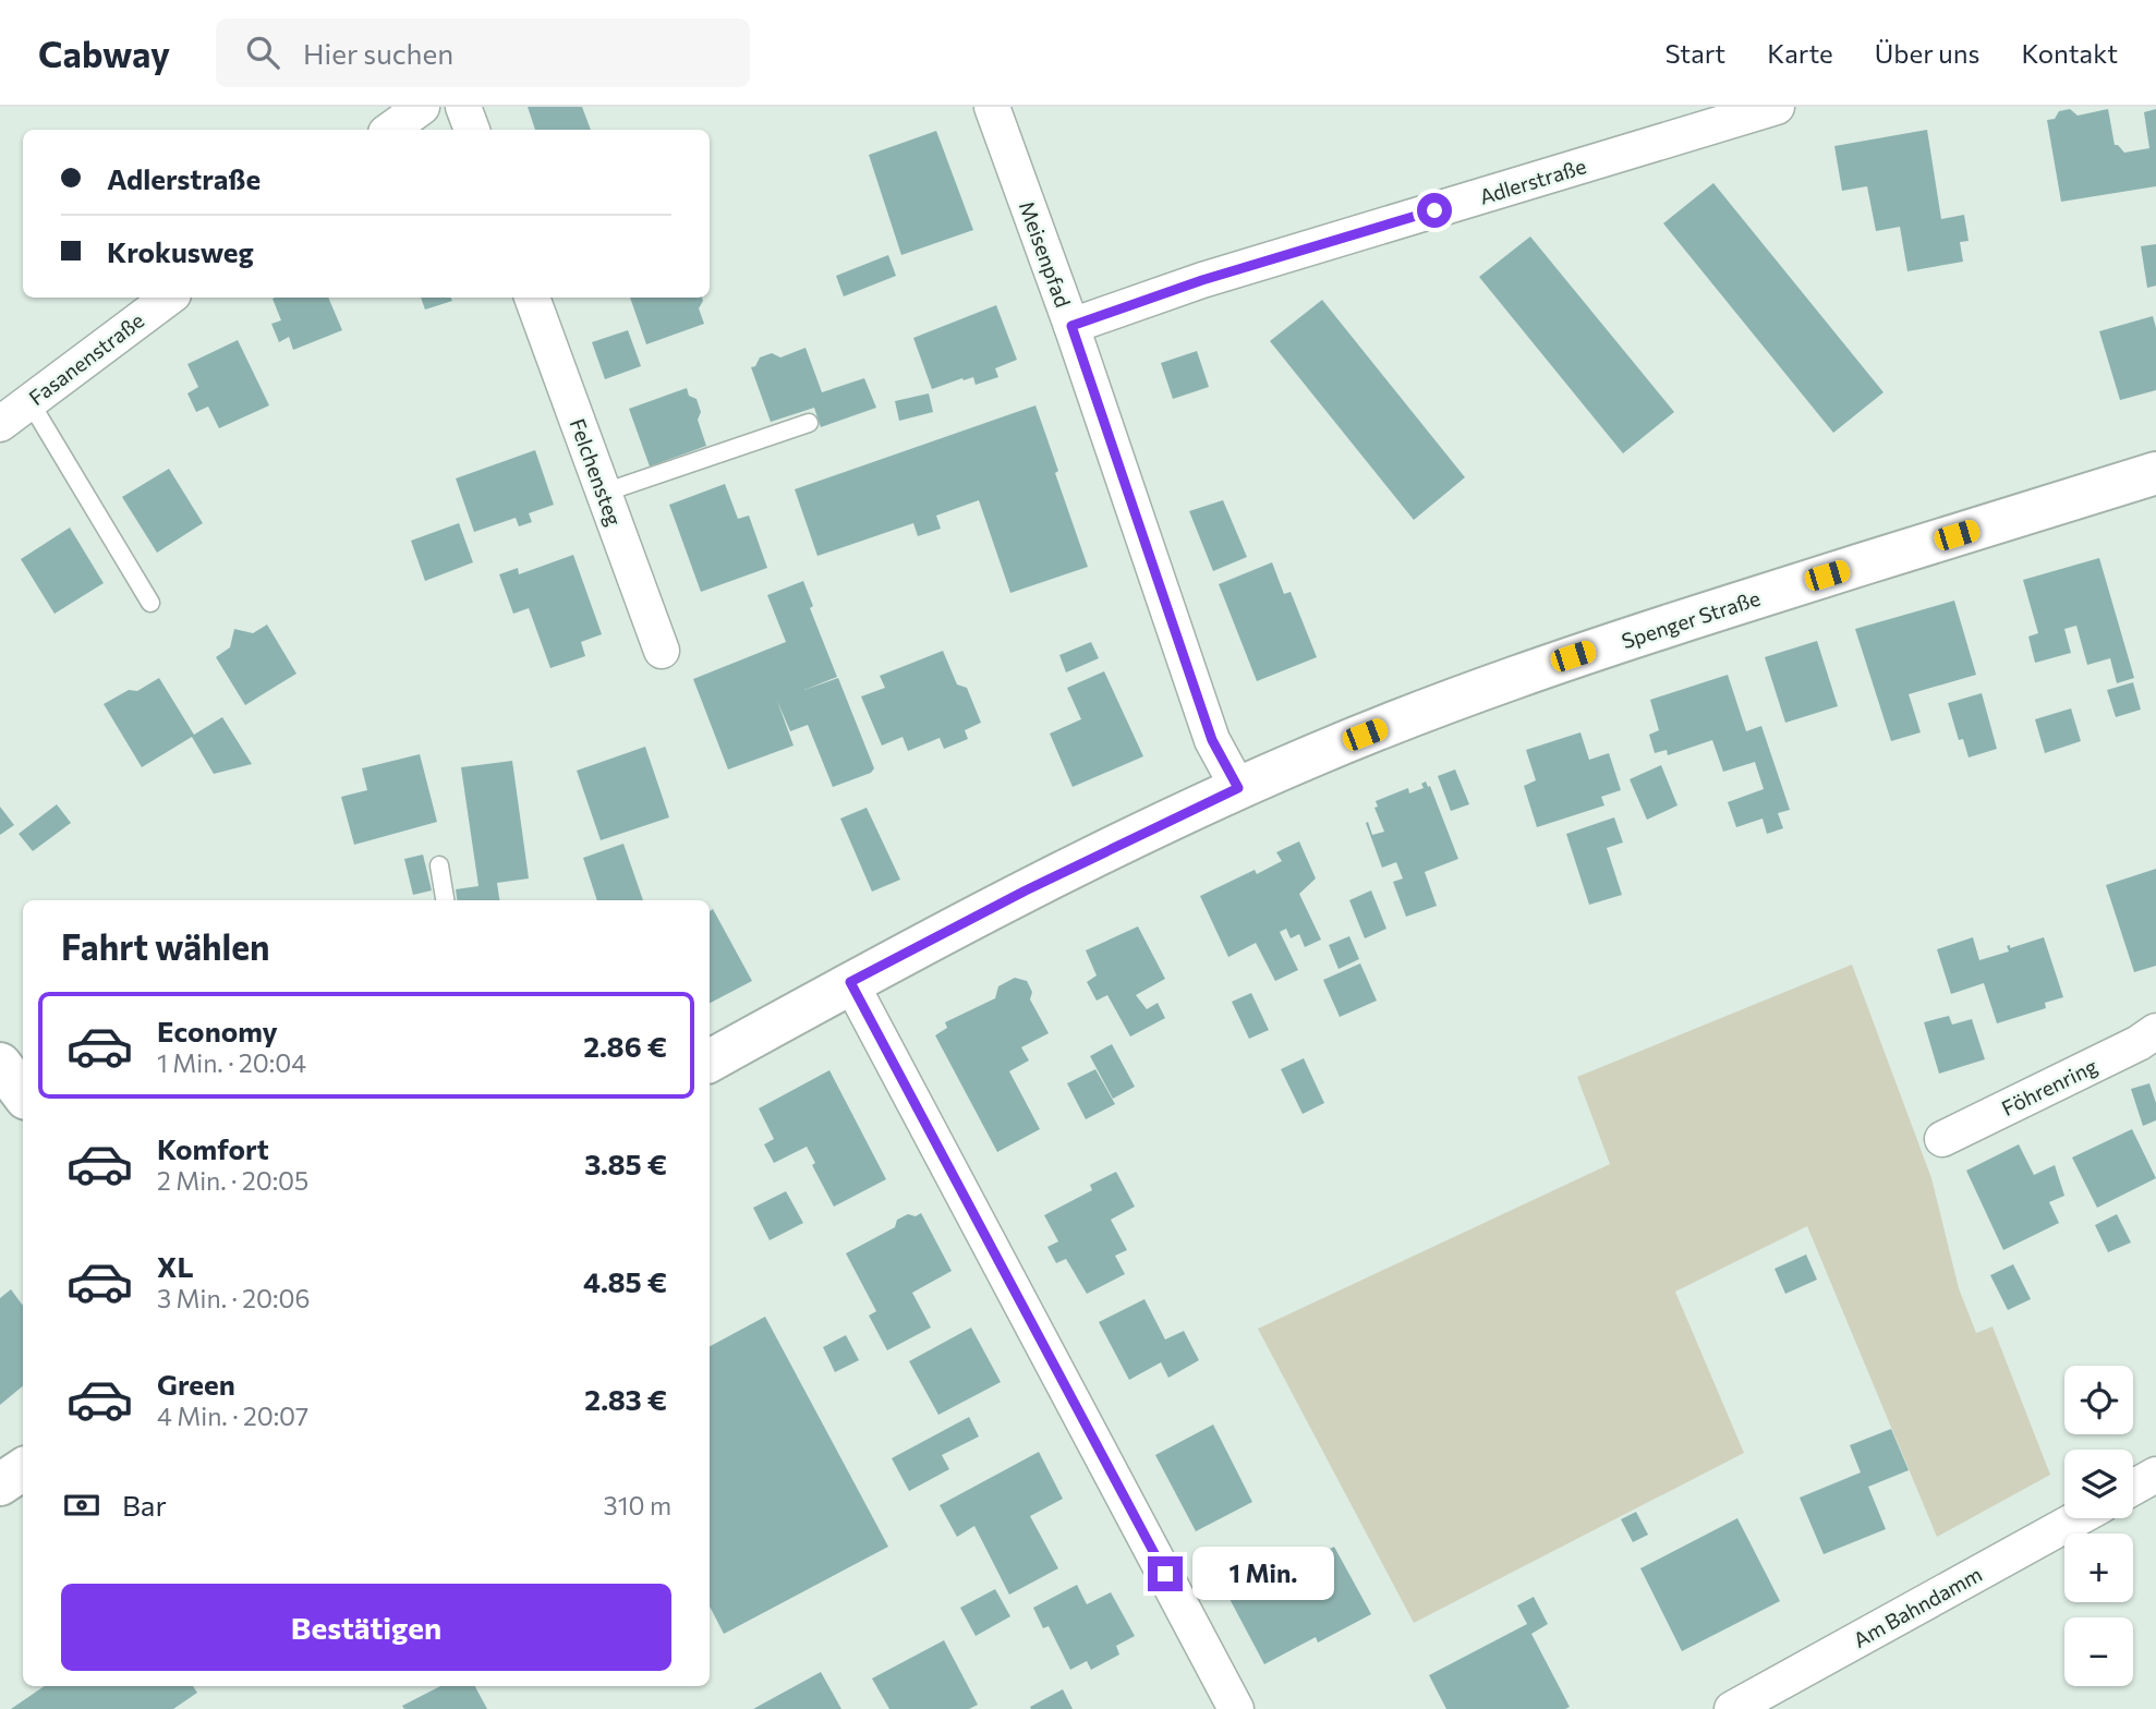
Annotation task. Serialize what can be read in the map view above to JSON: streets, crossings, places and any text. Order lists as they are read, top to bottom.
{
  "streets": {
    "street": [
      "Adlerstraße",
      "Meisenpfad",
      "Fasanenstraße",
      "Felchensteg",
      "Spenger Straße",
      "Föhrenring",
      "Am Bahndamm"
    ]
  },
  "crossings": [
    ["Adlerstraße", "Meisenpfad"],
    ["Meisenpfad", "Spenger Straße"]
  ],
  "page": {
    "header": "Cabway",
    "search": "Hier suchen",
    "nav": [
      "Start",
      "Karte",
      "Über uns",
      "Kontakt"
    ],
    "banner": ["Adlerstraße", "Krokusweg"],
    "heading": "Fahrt wählen",
    "list": [
      {
        "name": "Economy",
        "note": "1 Min. · 20:04",
        "value": "2.86 €"
      },
      {
        "name": "Komfort",
        "note": "2 Min. · 20:05",
        "value": "3.85 €"
      },
      {
        "name": "XL",
        "note": "3 Min. · 20:06",
        "value": "4.85 €"
      },
      {
        "name": "Green",
        "note": "4 Min. · 20:07",
        "value": "2.83 €"
      }
    ],
    "map_buttons": ["+", "−"],
    "pay": ["Bar", "310 m"],
    "bubble": "1 Min.",
    "buttons": "Bestätigen"
  }
}
